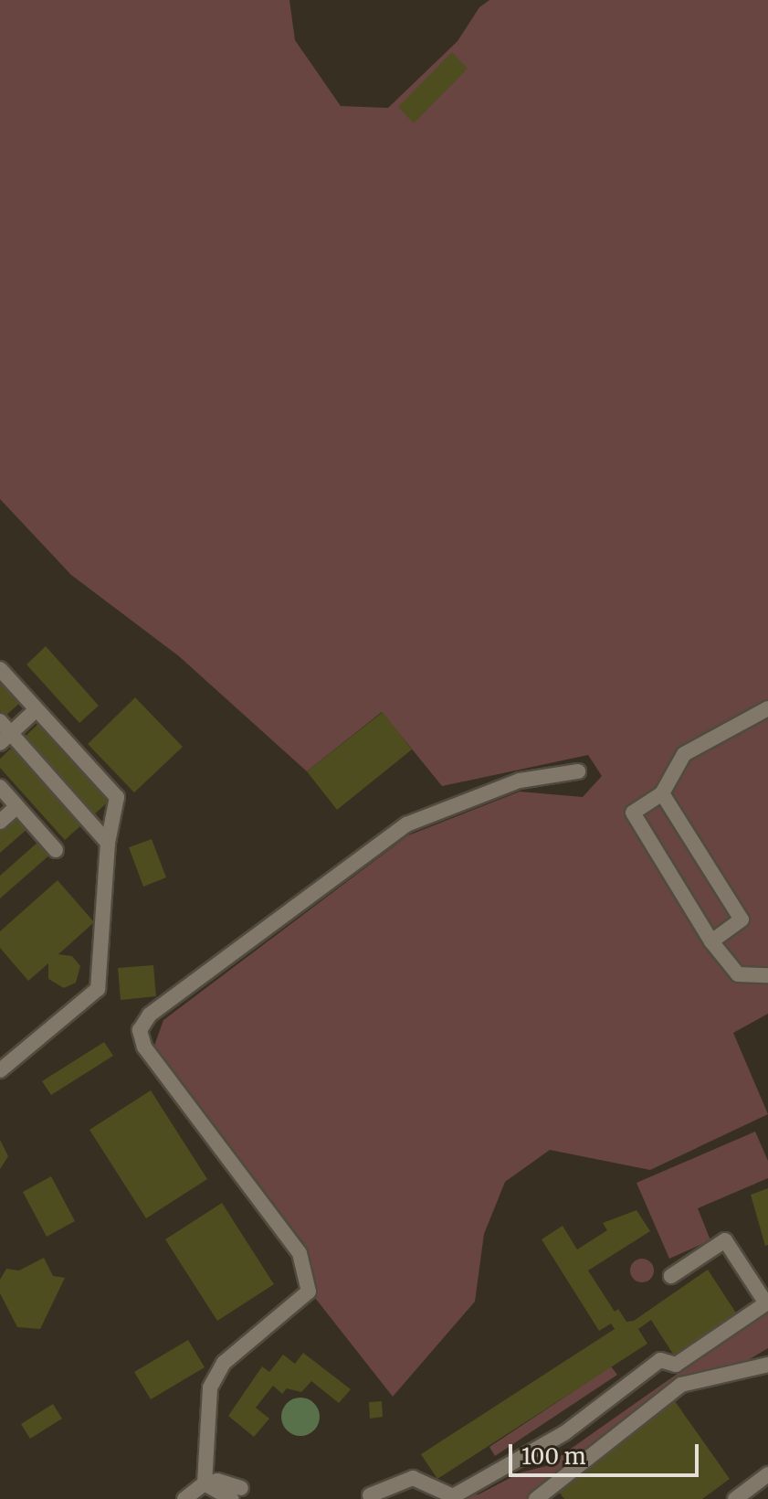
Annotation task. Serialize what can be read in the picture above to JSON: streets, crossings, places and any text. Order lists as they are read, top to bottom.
{
  "scale_bar": "100 m"
}
